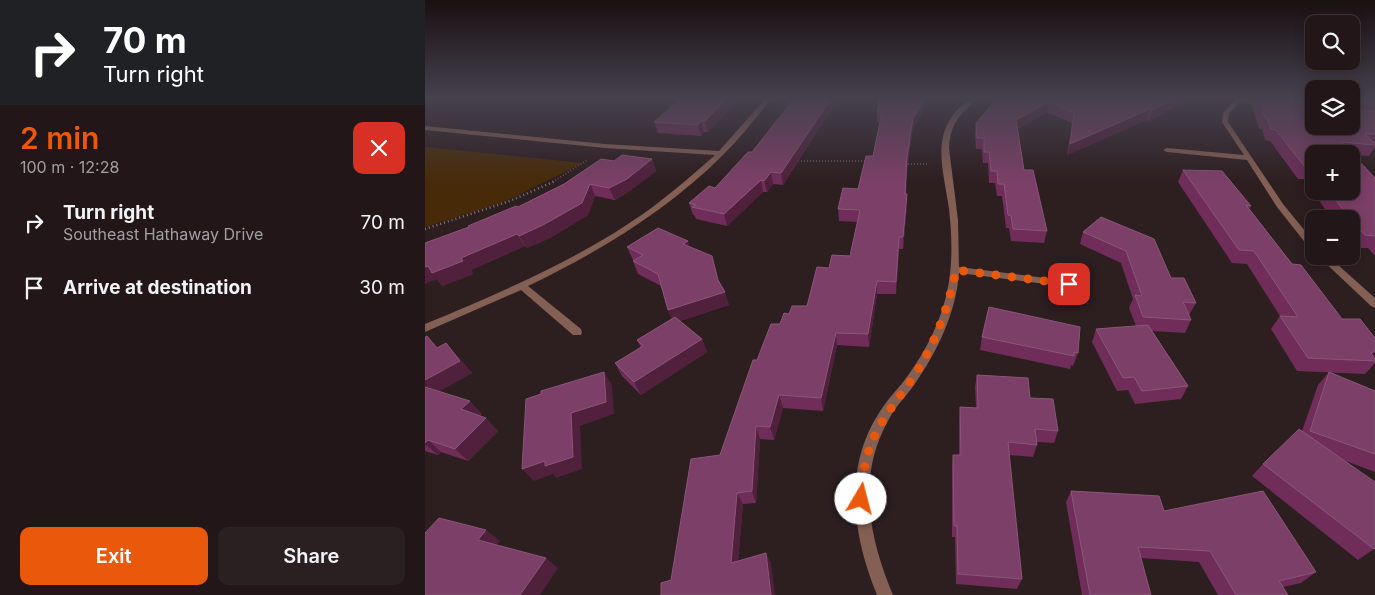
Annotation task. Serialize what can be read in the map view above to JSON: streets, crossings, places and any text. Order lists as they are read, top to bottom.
{
  "page": {
    "turn": ["70 m", "Turn right"],
    "map_buttons": ["+", "−"],
    "heading": ["2 min", "100 m · 12:28"],
    "list": [
      {
        "name": "Turn right",
        "note": "Southeast Hathaway Drive",
        "value": "70 m"
      },
      {
        "name": "Arrive at destination",
        "value": "30 m"
      }
    ],
    "buttons": ["Exit", "Share"]
  }
}
